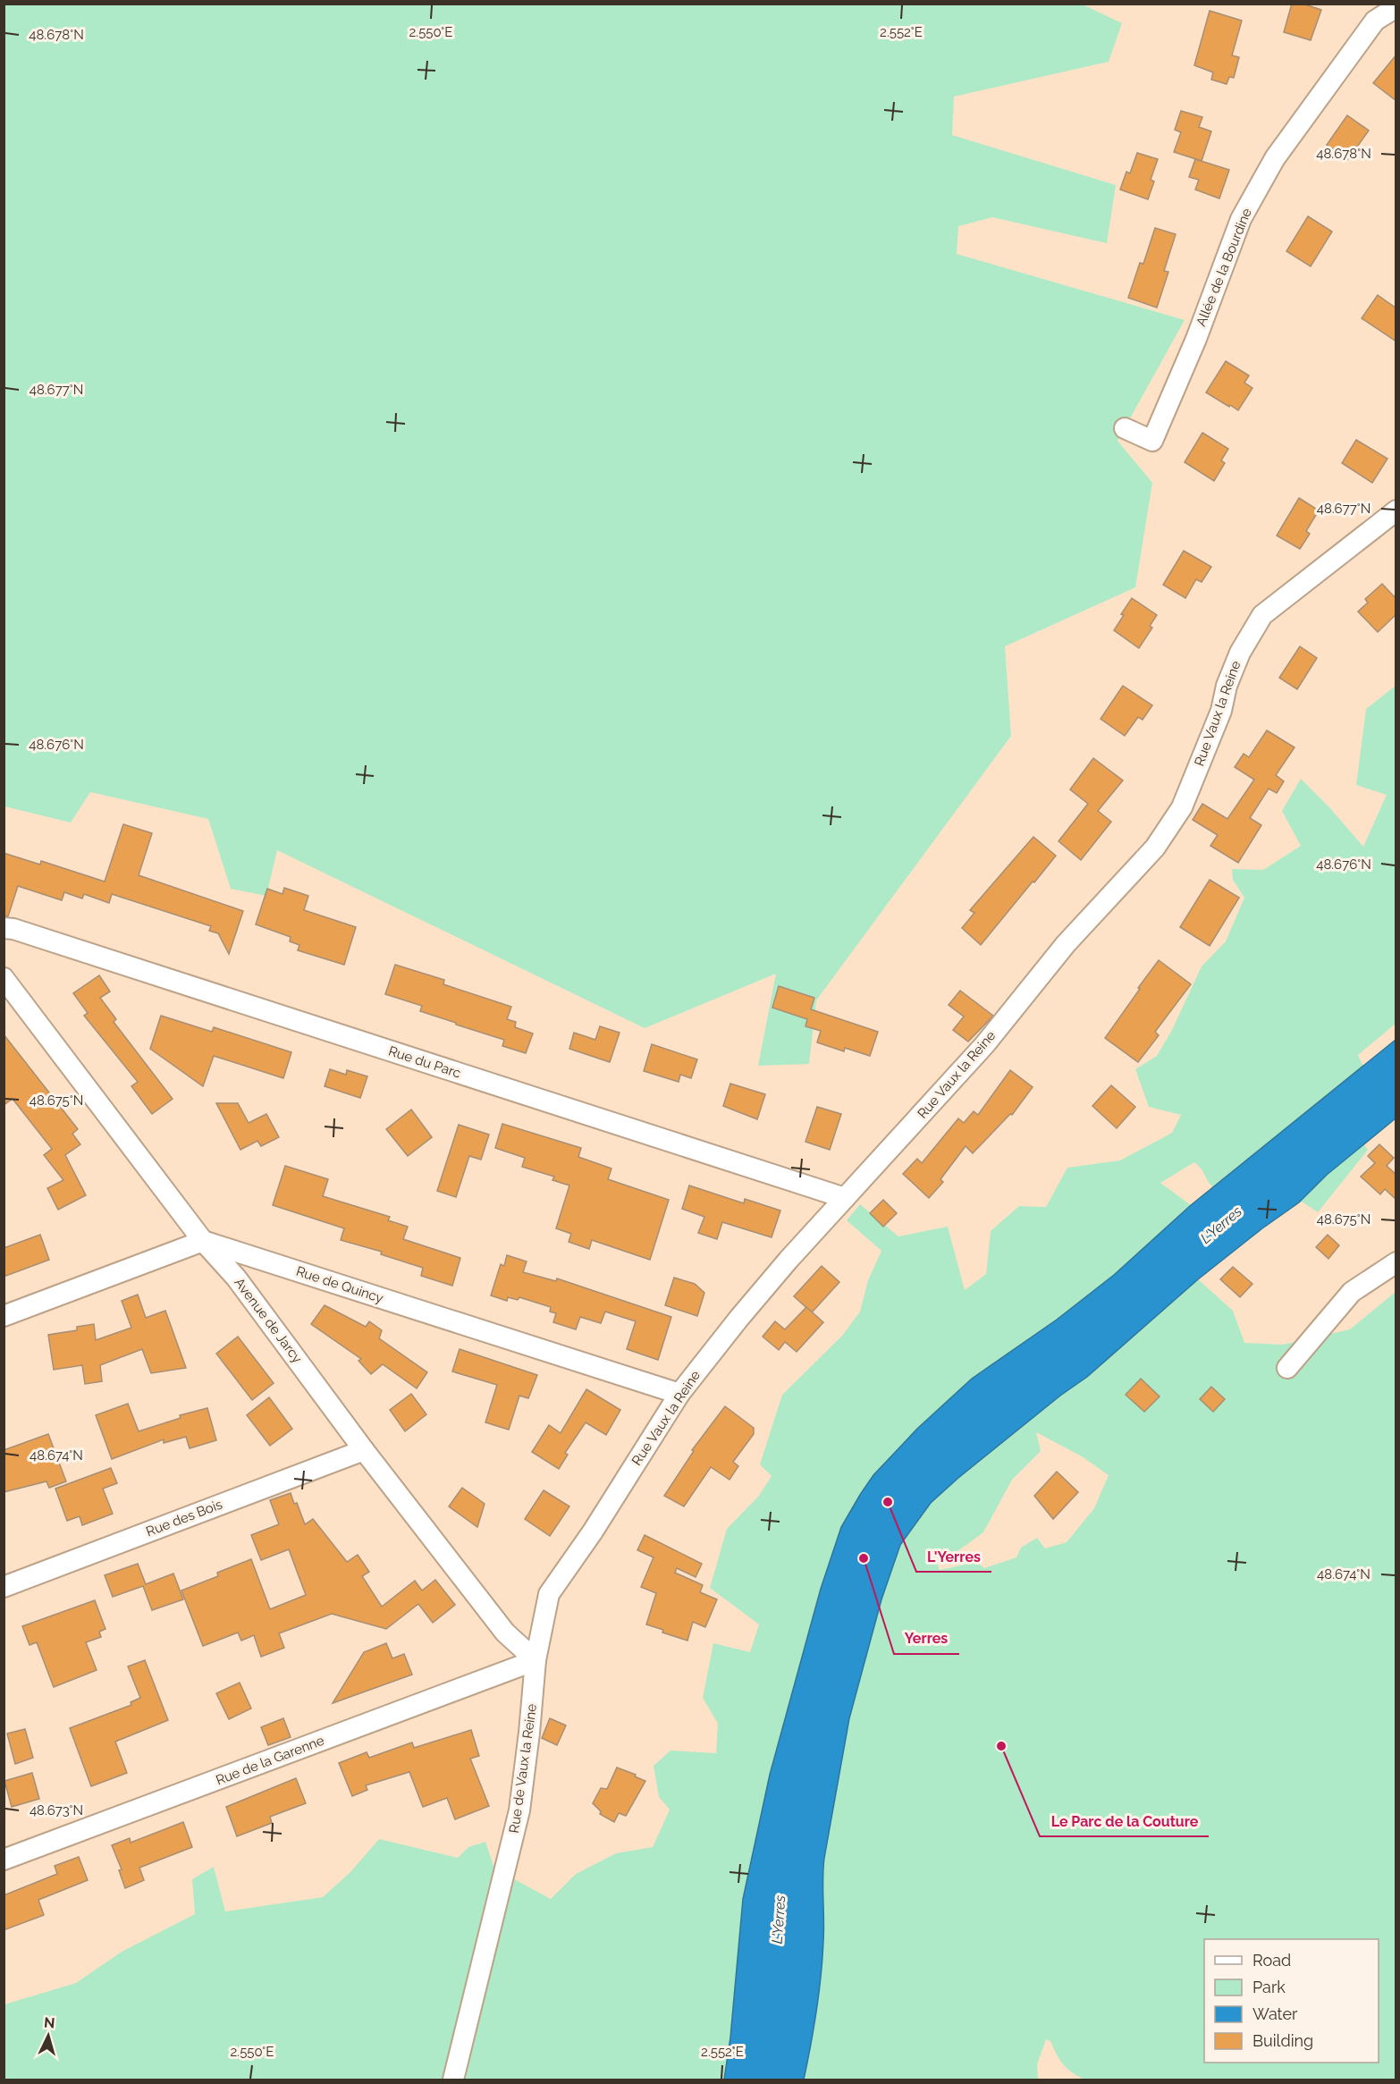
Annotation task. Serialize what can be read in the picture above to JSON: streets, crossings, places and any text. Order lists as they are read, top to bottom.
{
  "streets": {
    "street": [
      "Allée de la Bourdine",
      "Rue Vaux la Reine",
      "Rue du Parc",
      "Rue de Quincy",
      "Avenue de Jarcy",
      "Rue des Bois",
      "Rue de la Garenne",
      "Rue de Vaux la Reine"
    ]
  },
  "crossings": [
    ["Rue Vaux la Reine", "Rue du Parc"],
    ["Rue Vaux la Reine", "Rue de Quincy"],
    ["Rue Vaux la Reine", "Avenue de Jarcy"],
    ["Rue Vaux la Reine", "Rue de la Garenne"],
    ["Rue Vaux la Reine", "Rue de Vaux la Reine"],
    ["Rue de Quincy", "Avenue de Jarcy"],
    ["Avenue de Jarcy", "Rue des Bois"],
    ["Avenue de Jarcy", "Rue de la Garenne"],
    ["Avenue de Jarcy", "Rue de Vaux la Reine"],
    ["Rue de la Garenne", "Rue de Vaux la Reine"]
  ],
  "water": ["L'Yerres"],
  "places": ["L'Yerres", "Yerres", "Le Parc de la Couture"],
  "legend": [
    "Road",
    "Park",
    "Water",
    "Building"
  ],
  "north": "top",
  "coordinates": [
    "2.550°E",
    "2.552°E",
    "48.678°N",
    "48.677°N",
    "48.676°N",
    "48.675°N",
    "48.674°N",
    "48.673°N"
  ]
}
